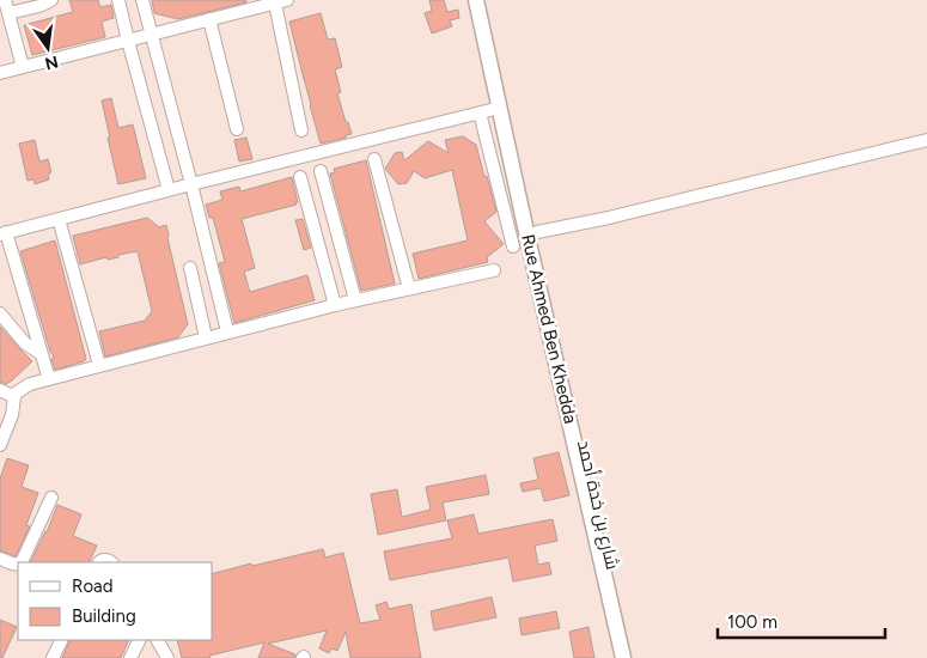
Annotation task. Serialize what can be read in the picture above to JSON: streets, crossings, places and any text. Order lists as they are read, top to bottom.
{
  "streets": {
    "main road": ["Rue Ahmed Ben Khedda", "شارع بن خدة أحمد"]
  },
  "legend": ["Road", "Building"],
  "scale_bar": "100 m",
  "north": "bottom"
}
